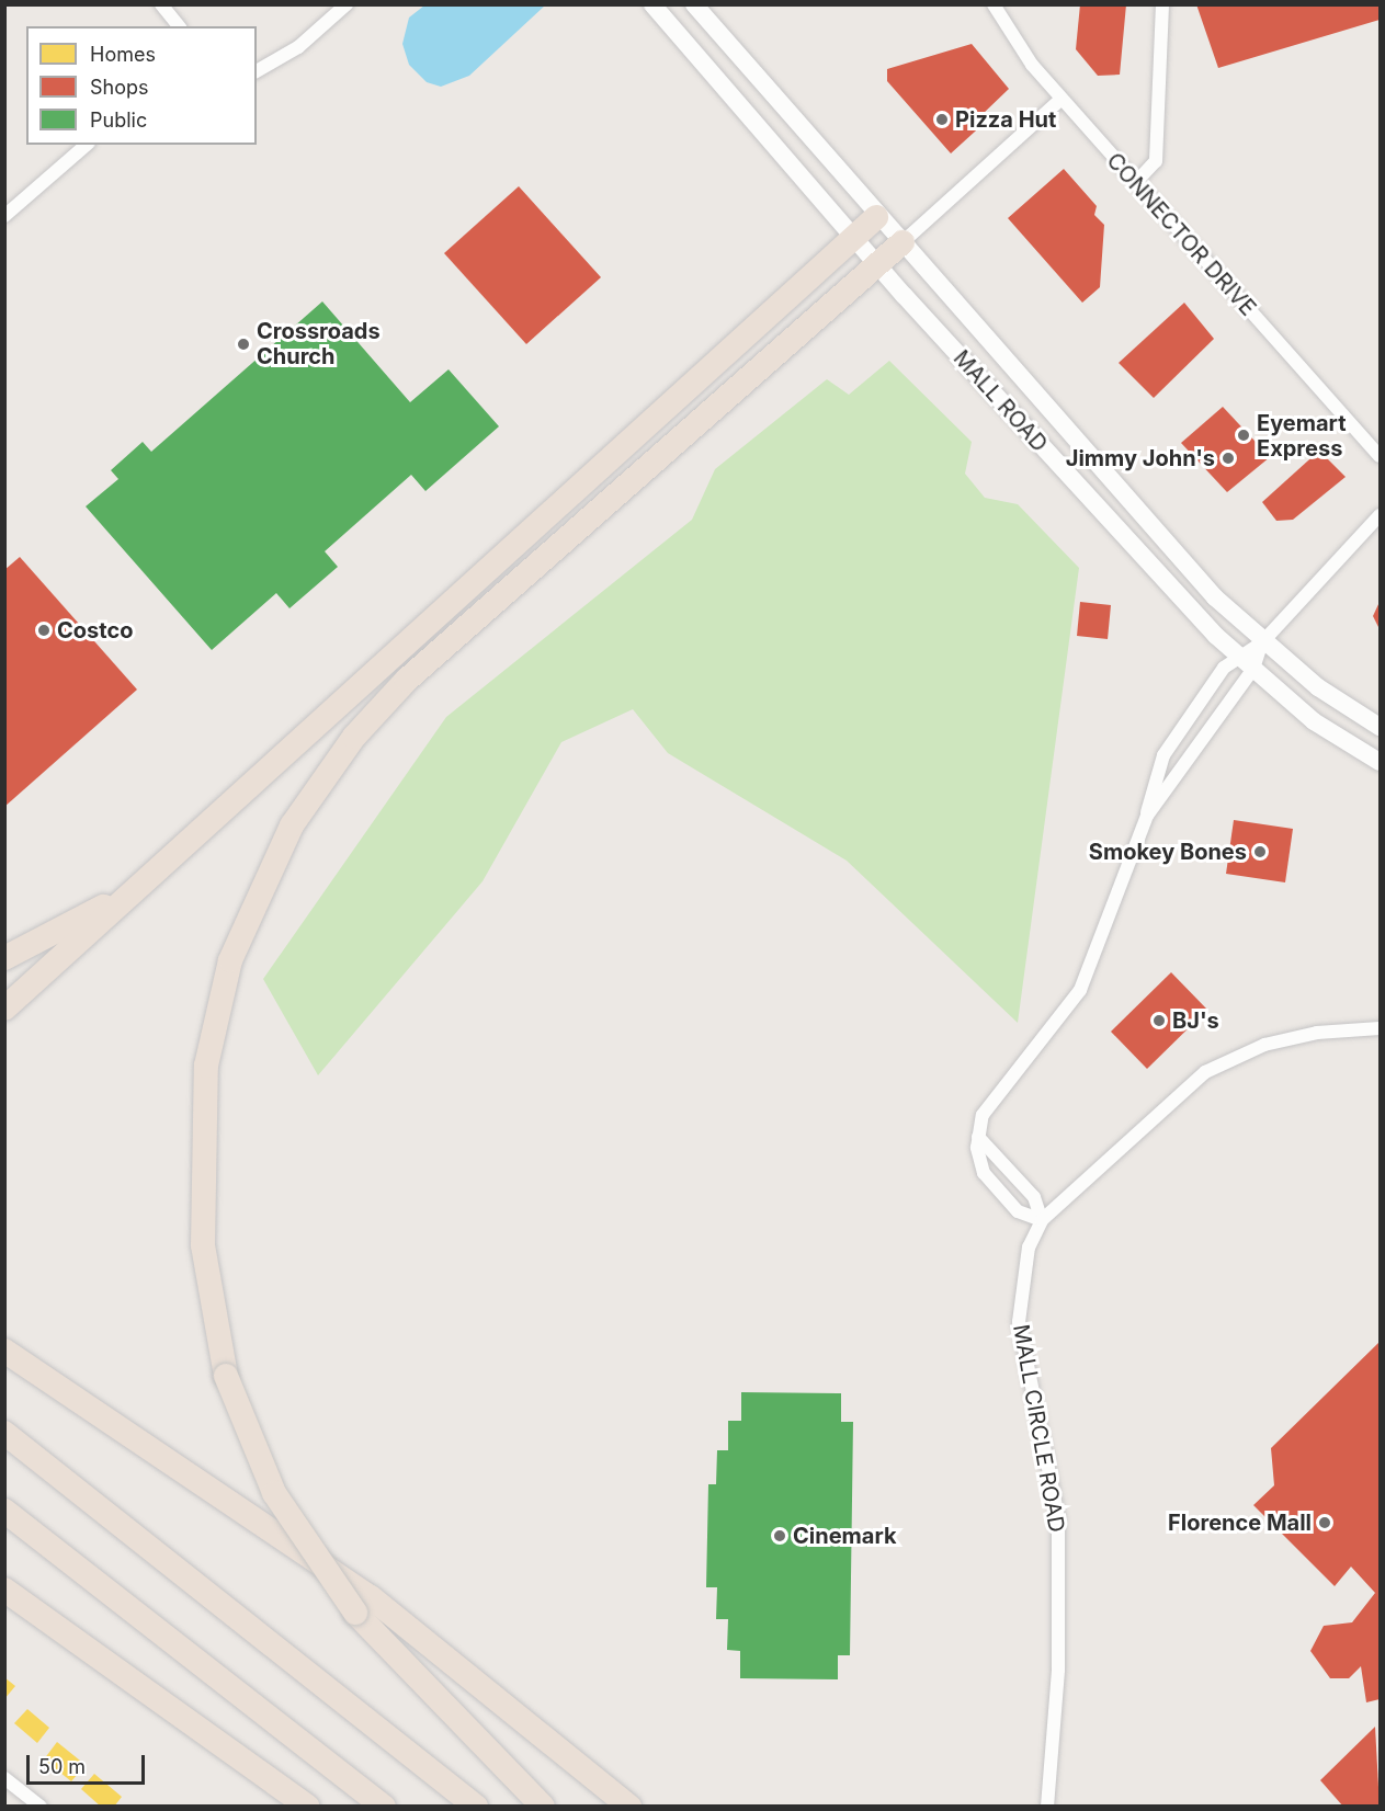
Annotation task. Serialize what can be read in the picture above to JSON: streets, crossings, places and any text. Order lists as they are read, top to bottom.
{
  "streets": {
    "main road": ["MALL ROAD"],
    "street": ["CONNECTOR DRIVE", "MALL CIRCLE ROAD"]
  },
  "places": [
    "Pizza Hut",
    "Crossroads Church",
    "Eyemart Express",
    "Jimmy John's",
    "Costco",
    "Smokey Bones",
    "BJ's",
    "Florence Mall",
    "Cinemark"
  ],
  "legend": ["Homes", "Shops", "Public"],
  "scale_bar": "50 m"
}
